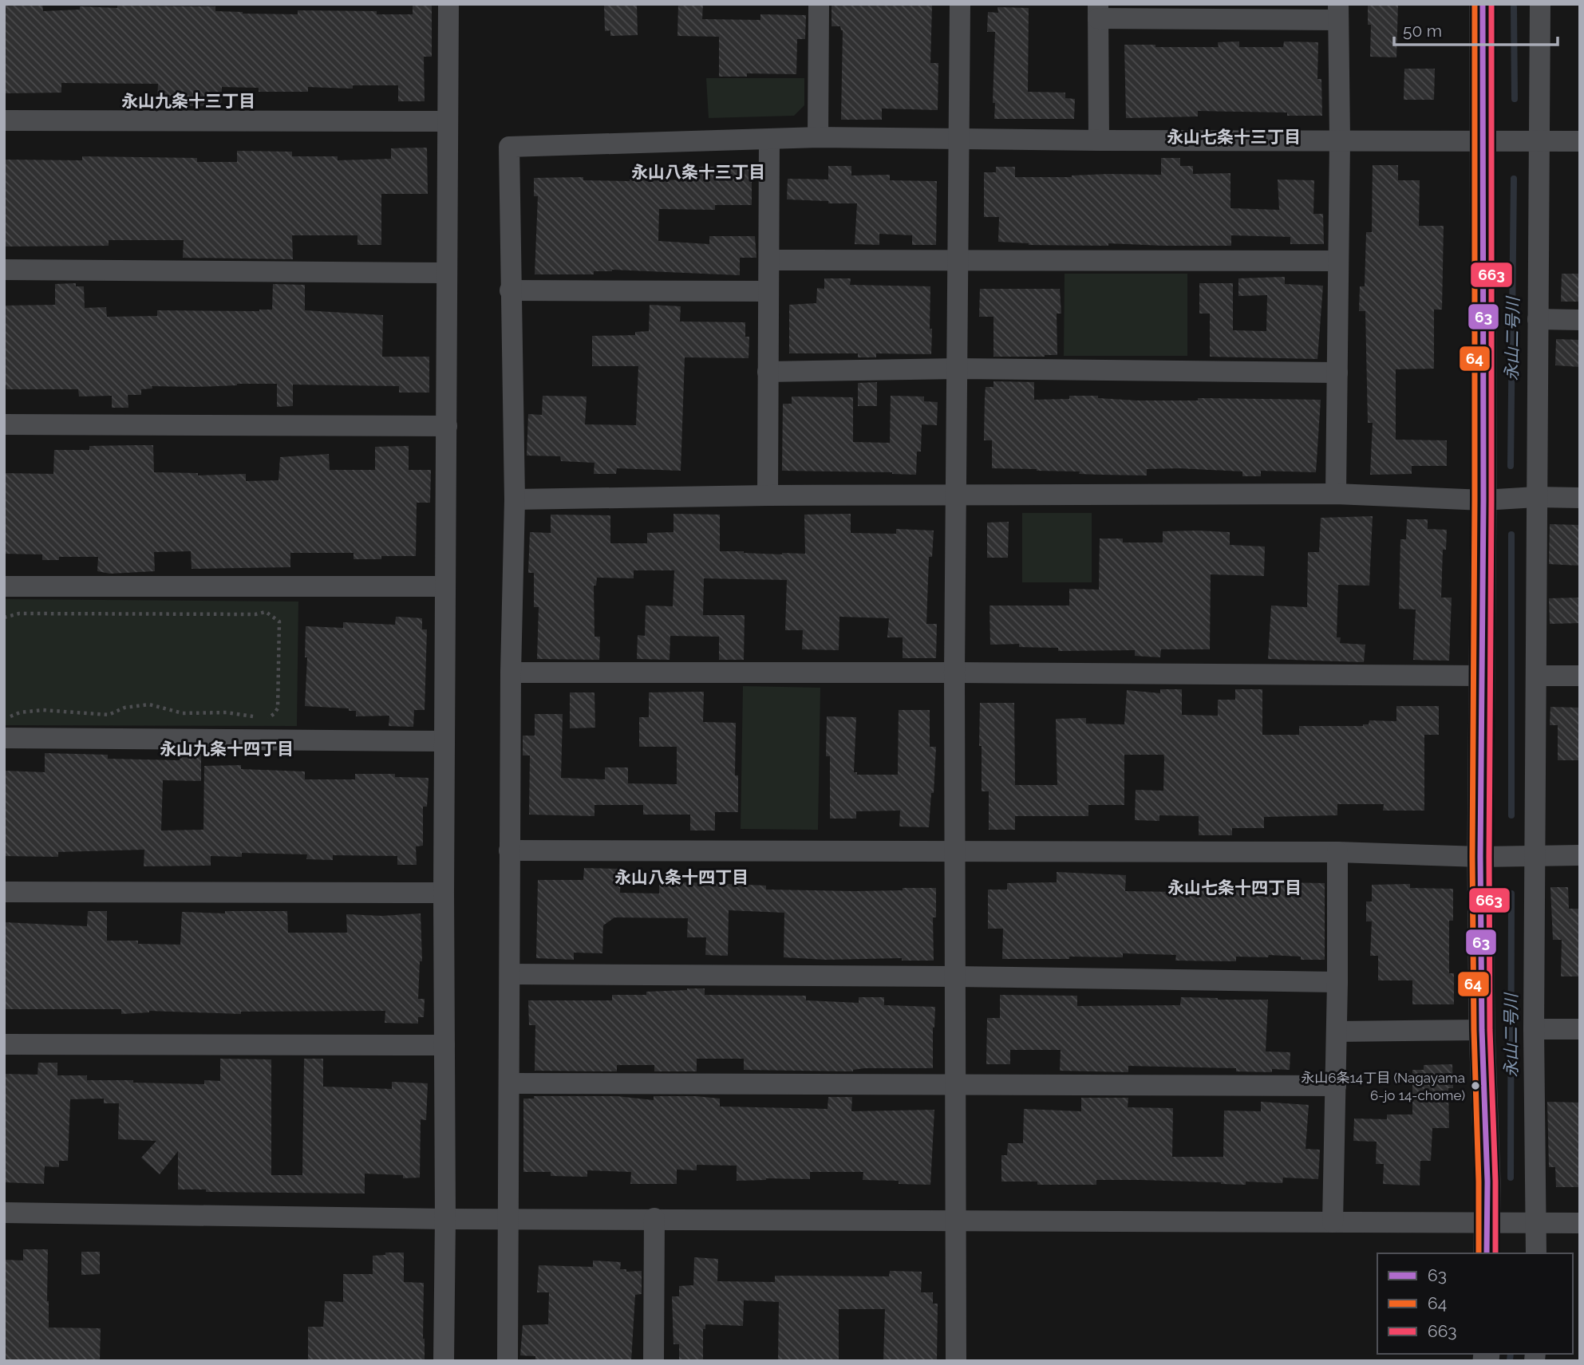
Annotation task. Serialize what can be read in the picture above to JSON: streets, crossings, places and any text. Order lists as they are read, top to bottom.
{
  "districts": [
    "永山九条十三丁目",
    "永山七条十三丁目",
    "永山八条十三丁目",
    "永山九条十四丁目",
    "永山八条十四丁目",
    "永山七条十四丁目"
  ],
  "water": ["永山二号川"],
  "places": ["永山6条14丁目 (Nagayama 6-jo 14-chome)"],
  "lines": ["transit line 63", "transit line 64", "transit line 663"],
  "legend": ["63", "64", "663"],
  "scale_bar": "50 m"
}
